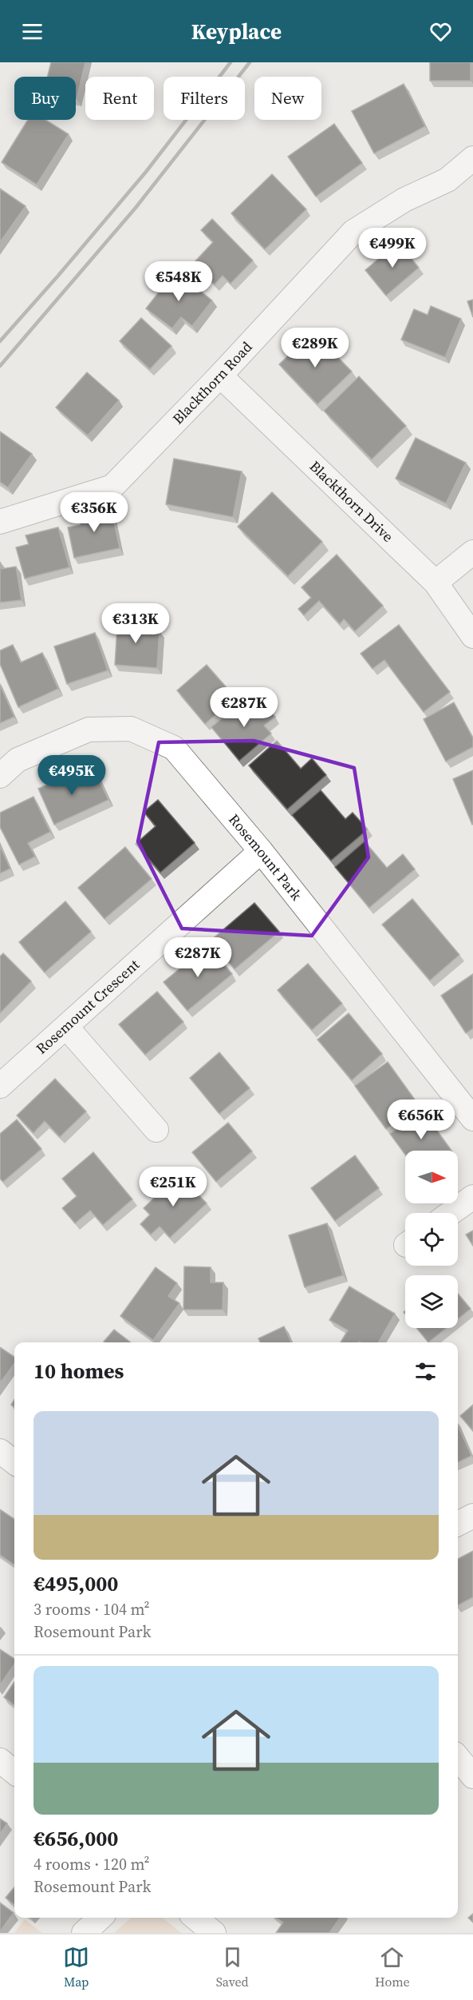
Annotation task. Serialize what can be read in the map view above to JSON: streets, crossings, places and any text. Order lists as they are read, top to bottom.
{
  "streets": {
    "street": [
      "Blackthorn Road",
      "Blackthorn Drive",
      "Rosemount Park",
      "Rosemount Crescent"
    ]
  },
  "crossings": [
    ["Blackthorn Road", "Blackthorn Drive"],
    ["Rosemount Park", "Rosemount Crescent"]
  ],
  "north": "right",
  "page": {
    "header": "Keyplace",
    "chip": [
      "Buy",
      "Rent",
      "Filters",
      "New"
    ],
    "price": [
      "€499K",
      "€548K",
      "€289K",
      "€356K",
      "€313K",
      "€287K",
      "€495K",
      "€287K",
      "€656K",
      "€251K"
    ],
    "heading": "10 homes",
    "list": [
      {
        "name": "€495,000",
        "note": "3 rooms · 104 m² · Rosemount Park"
      },
      {
        "name": "€656,000",
        "note": "4 rooms · 120 m² · Rosemount Park"
      }
    ],
    "tabs": ["Map", "Saved", "Home"]
  }
}
